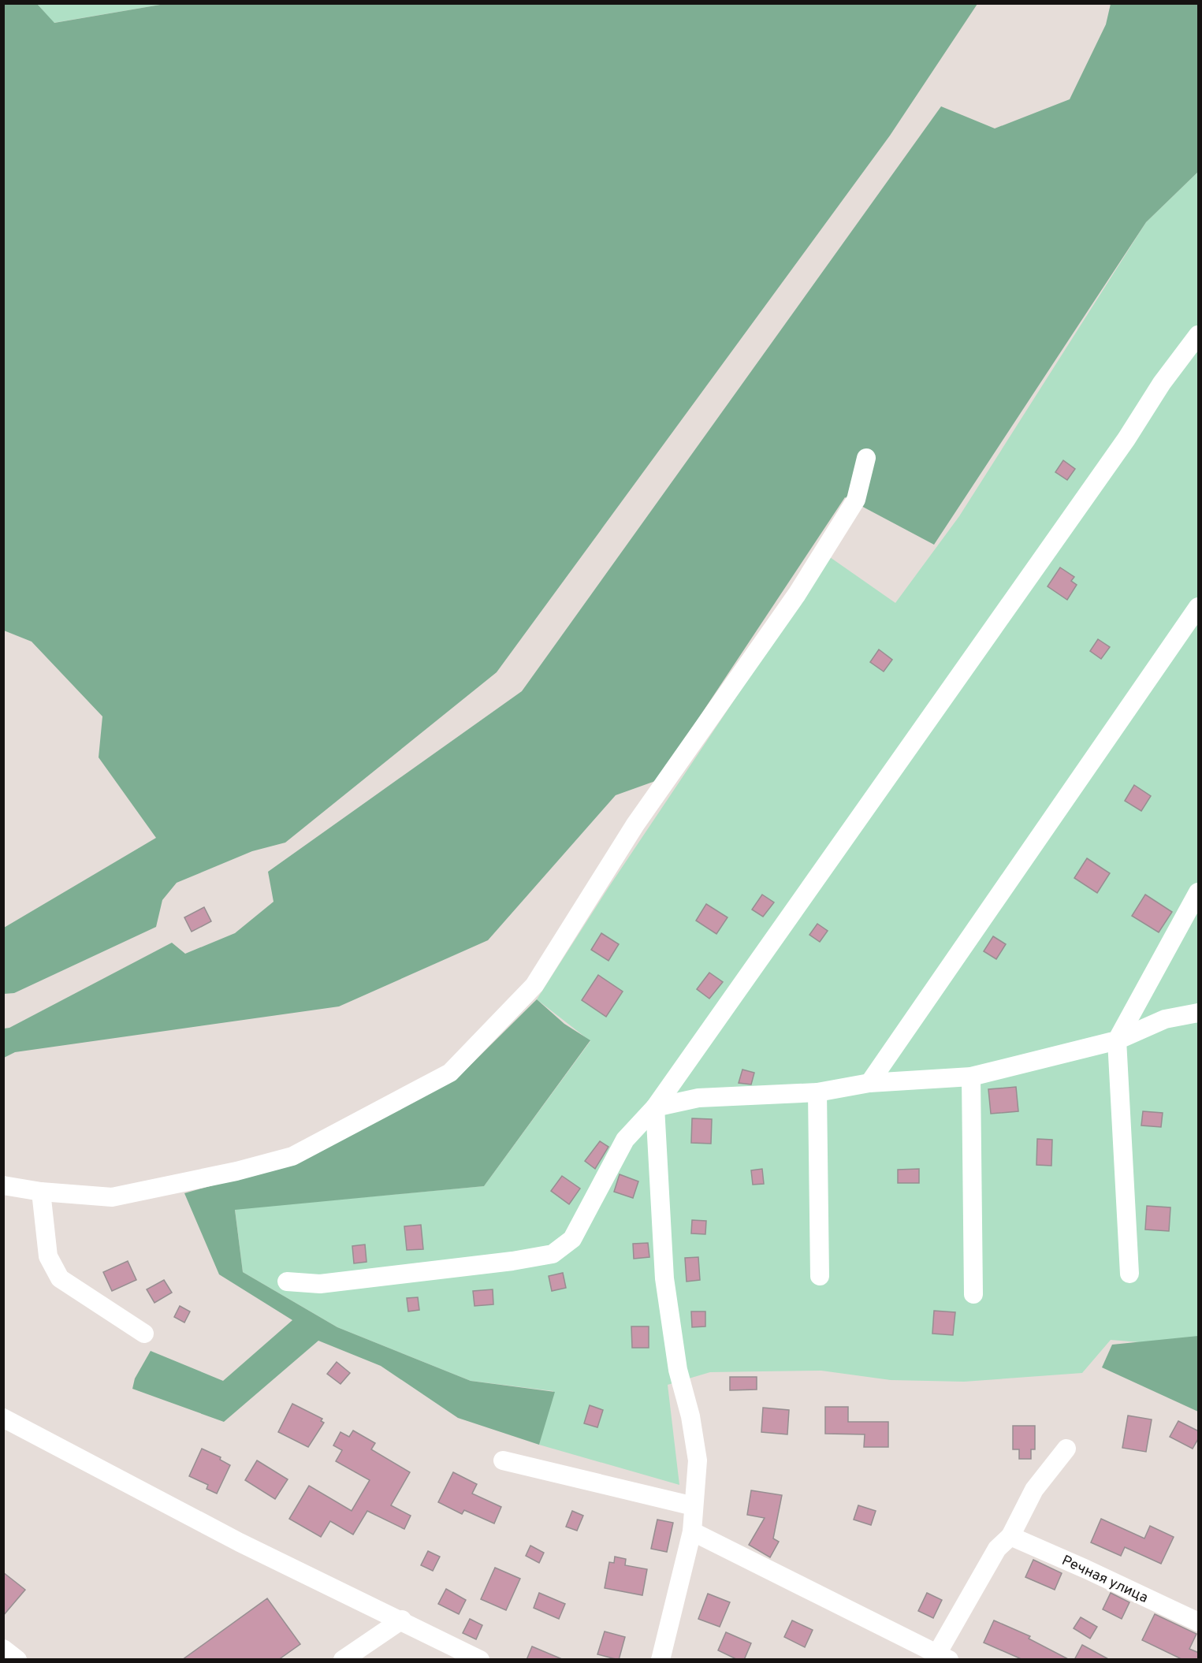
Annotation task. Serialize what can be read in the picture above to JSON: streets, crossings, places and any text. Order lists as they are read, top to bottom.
{
  "streets": {
    "street": ["Речная улица"]
  }
}
